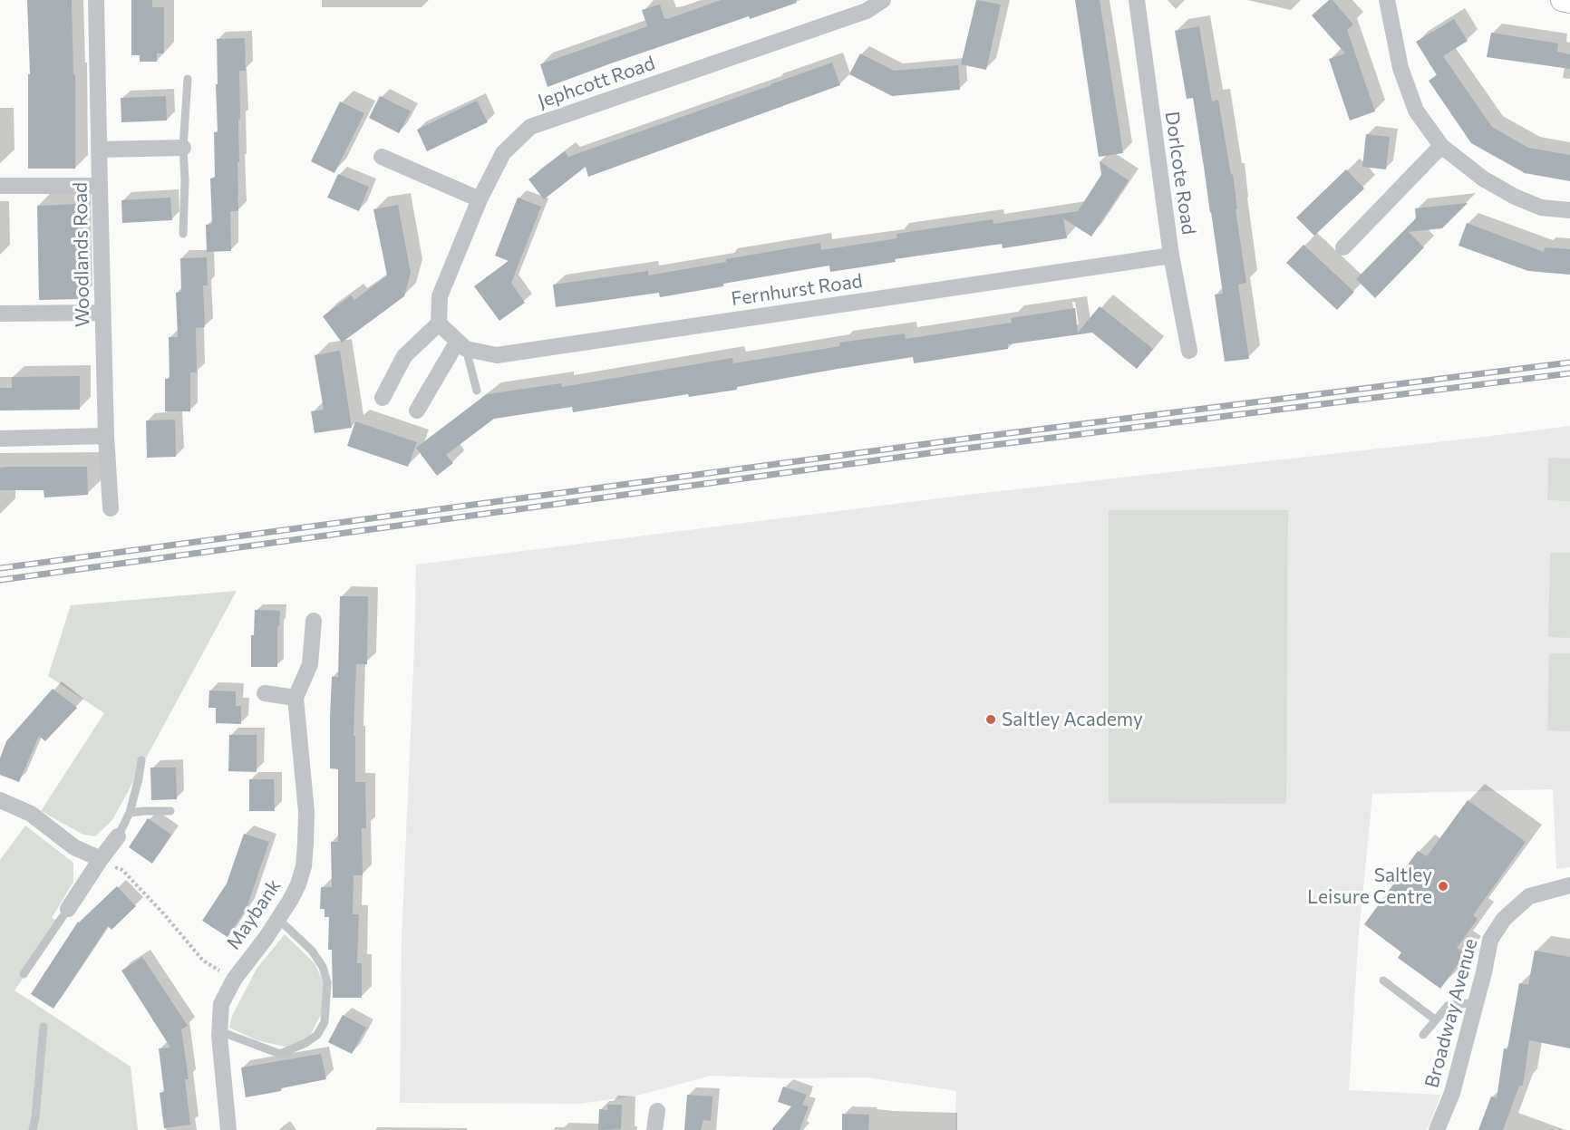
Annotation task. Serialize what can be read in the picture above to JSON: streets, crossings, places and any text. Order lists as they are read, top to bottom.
{
  "streets": {
    "street": [
      "Jephcott Road",
      "Dorlcote Road",
      "Woodlands Road",
      "Fernhurst Road",
      "Maybank",
      "Broadway Avenue"
    ]
  },
  "crossings": [
    ["Dorlcote Road", "Fernhurst Road"]
  ],
  "places": ["Saltley Academy", "Saltley Leisure Centre"]
}
